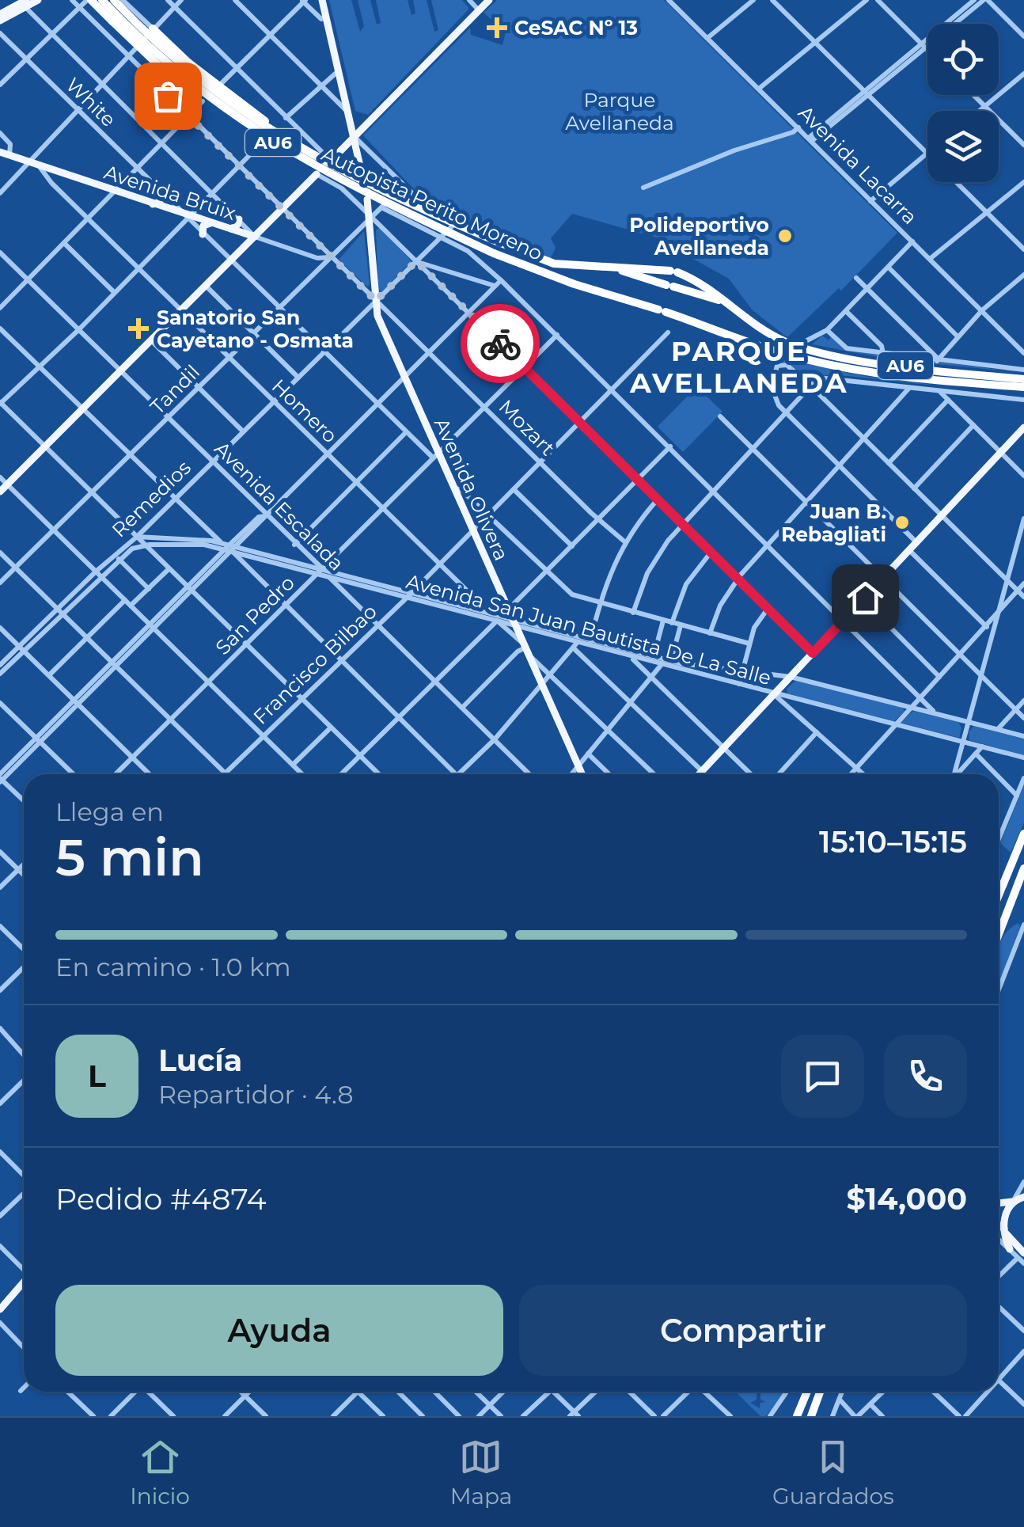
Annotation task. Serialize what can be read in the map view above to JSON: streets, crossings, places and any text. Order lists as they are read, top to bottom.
{
  "streets": {
    "highway": ["AU6", "Autopista Perito Moreno"],
    "main road": ["Avenida Bruix", "Avenida Olivera"],
    "street": [
      "White",
      "Avenida Lacarra",
      "Tandil",
      "Homero",
      "Mozart",
      "Remedios",
      "Avenida Escalada",
      "San Pedro",
      "Avenida San Juan Bautista De La Salle",
      "Francisco Bilbao"
    ]
  },
  "crossings": [
    ["White", "Avenida Bruix"],
    ["White", "Tandil"],
    ["White", "Avenida Olivera"],
    ["White", "Remedios"],
    ["White", "San Pedro"],
    ["Avenida Bruix", "Tandil"],
    ["Avenida Bruix", "Homero"],
    ["Avenida Bruix", "Mozart"],
    ["Tandil", "Homero"],
    ["Tandil", "Mozart"],
    ["Tandil", "Avenida Olivera"],
    ["Tandil", "Avenida Escalada"],
    ["Homero", "Remedios"],
    ["Homero", "San Pedro"],
    ["Homero", "Avenida San Juan Bautista De La Salle"],
    ["Homero", "Francisco Bilbao"],
    ["Mozart", "Avenida Olivera"],
    ["Mozart", "Remedios"],
    ["Mozart", "San Pedro"],
    ["Mozart", "Francisco Bilbao"],
    ["Avenida Olivera", "Remedios"],
    ["Avenida Olivera", "San Pedro"],
    ["Avenida Olivera", "Avenida San Juan Bautista De La Salle"],
    ["Avenida Olivera", "Francisco Bilbao"],
    ["Remedios", "Avenida Escalada"],
    ["Remedios", "Avenida San Juan Bautista De La Salle"],
    ["Avenida Escalada", "San Pedro"],
    ["Avenida Escalada", "Avenida San Juan Bautista De La Salle"],
    ["Avenida Escalada", "Francisco Bilbao"],
    ["San Pedro", "Avenida San Juan Bautista De La Salle"],
    ["Avenida San Juan Bautista De La Salle", "Francisco Bilbao"]
  ],
  "districts": ["PARQUE AVELLANEDA"],
  "parks": ["Parque Avellaneda"],
  "places": {
    "health": ["CeSAC Nº 13", "Sanatorio San Cayetano - Osmata"],
    "other": ["Polideportivo Avellaneda", "Juan B. Rebagliati"]
  },
  "page": {
    "heading": ["5 min", "Llega en", "15:10–15:15"],
    "panel": [
      "Lucía",
      "Repartidor · 4.8",
      "Pedido #4874",
      "$14,000"
    ],
    "bar": "En camino · 1.0 km",
    "round": "L",
    "buttons": ["Ayuda", "Compartir"],
    "tabs": ["Inicio", "Mapa", "Guardados"]
  }
}
